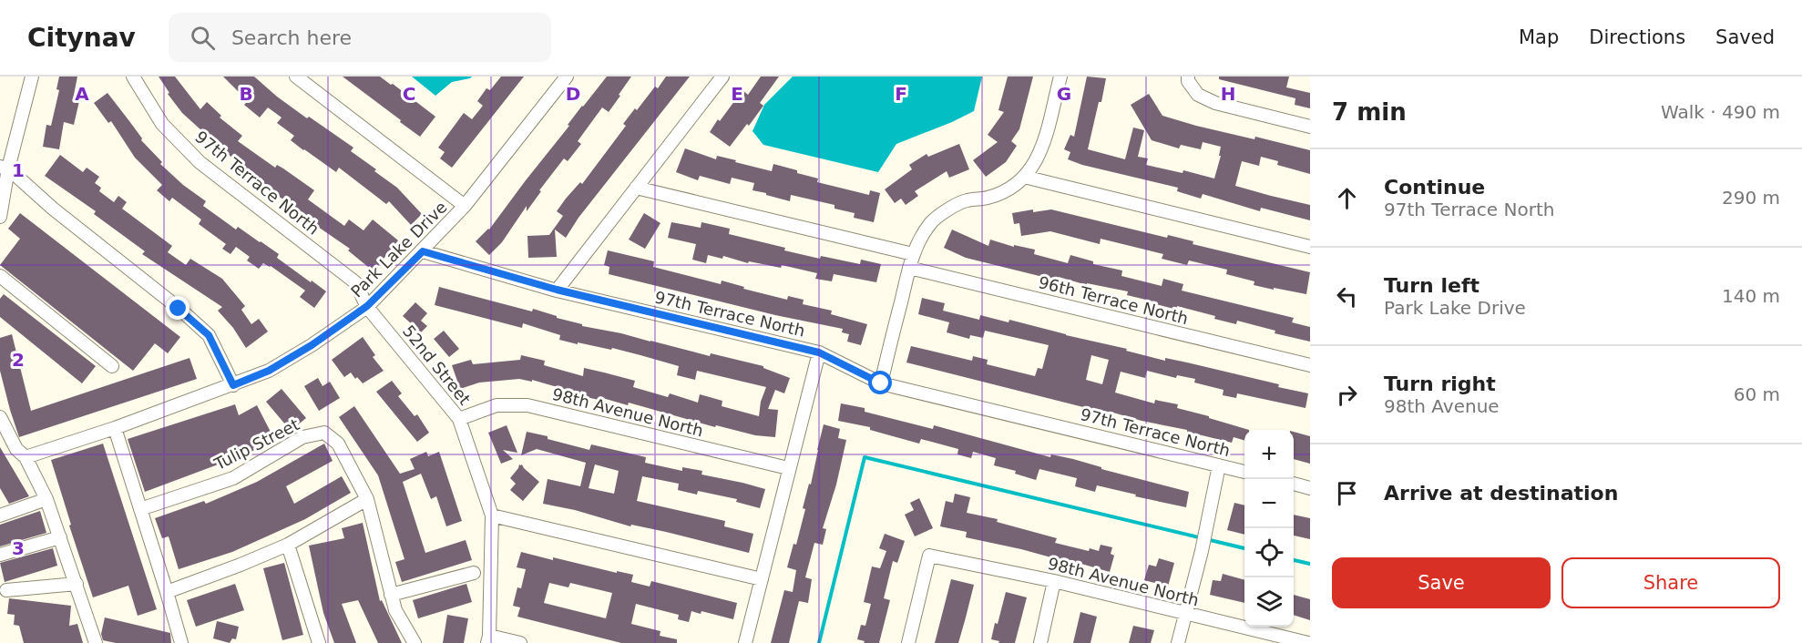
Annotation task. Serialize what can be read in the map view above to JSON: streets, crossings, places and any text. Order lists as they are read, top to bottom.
{
  "streets": {
    "street": [
      "97th Terrace North",
      "Park Lake Drive",
      "96th Terrace North",
      "52nd Street",
      "98th Avenue North",
      "Tulip Street"
    ]
  },
  "crossings": [
    ["97th Terrace North", "Park Lake Drive"],
    ["97th Terrace North", "52nd Street"],
    ["Park Lake Drive", "52nd Street"],
    ["52nd Street", "98th Avenue North"]
  ],
  "page": {
    "header": "Citynav",
    "search": "Search here",
    "nav": ["Map", "Directions", "Saved"],
    "heading": ["7 min", "Walk · 490 m"],
    "list": [
      ["Continue", "97th Terrace North", "290 m"],
      ["Turn left", "Park Lake Drive", "140 m"],
      ["Turn right", "98th Avenue", "60 m"],
      "Arrive at destination"
    ],
    "map_buttons": ["+", "−"],
    "buttons": ["Save", "Share"]
  },
  "grid": {
    "columns": [
      "A",
      "B",
      "C",
      "D",
      "E",
      "F",
      "G",
      "H"
    ],
    "rows": ["1", "2", "3"]
  }
}
